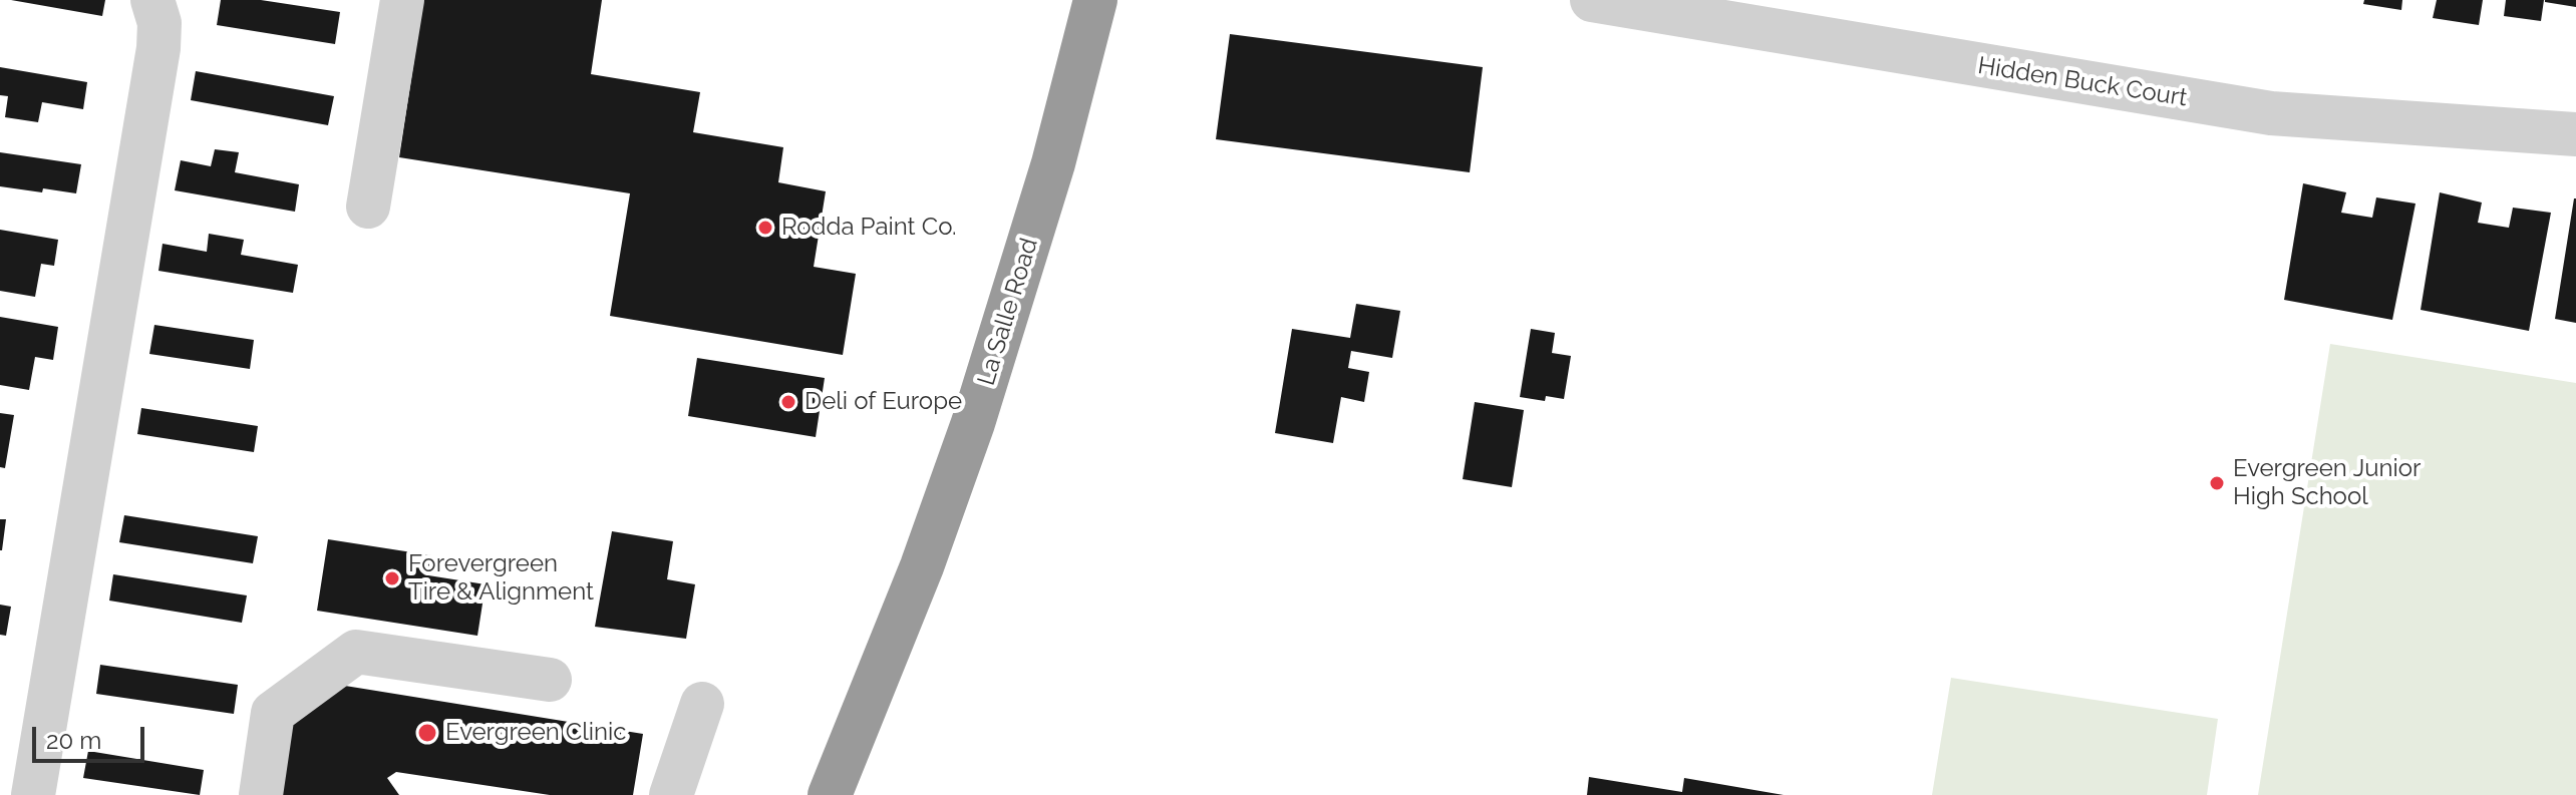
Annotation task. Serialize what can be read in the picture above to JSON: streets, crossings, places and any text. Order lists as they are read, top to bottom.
{
  "streets": {
    "highway": ["La Salle Road"],
    "street": ["Hidden Buck Court"]
  },
  "places": [
    "Rodda Paint Co.",
    "Deli of Europe",
    "Evergreen Junior High School",
    "Forevergreen Tire & Alignment",
    "Evergreen Clinic"
  ],
  "scale_bar": "20 m"
}
